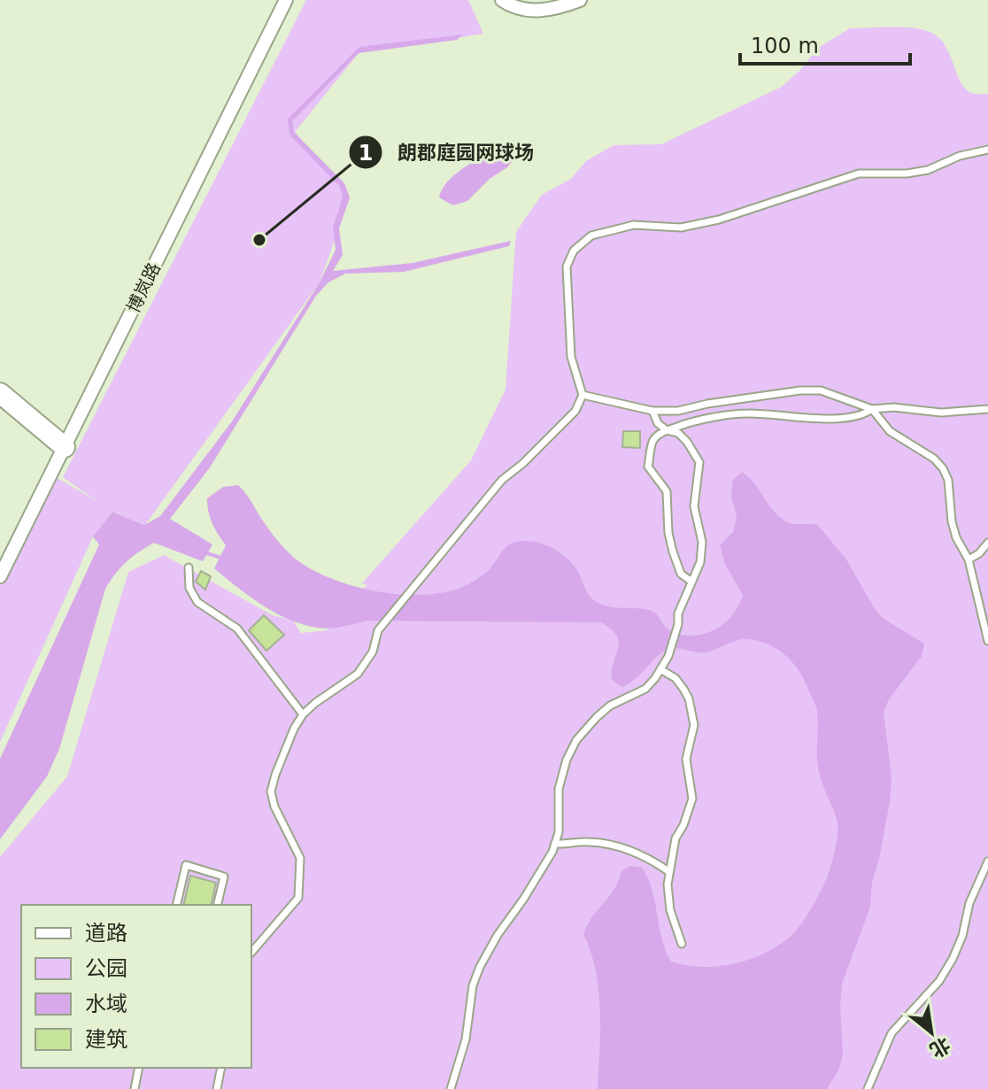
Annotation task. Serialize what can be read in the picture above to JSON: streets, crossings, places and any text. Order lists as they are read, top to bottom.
{
  "streets": {
    "street": ["博岚路"]
  },
  "places": ["朗郡庭园网球场"],
  "legend": [
    "道路",
    "公园",
    "水域",
    "建筑"
  ],
  "scale_bar": "100 m",
  "north": "bottom right"
}
